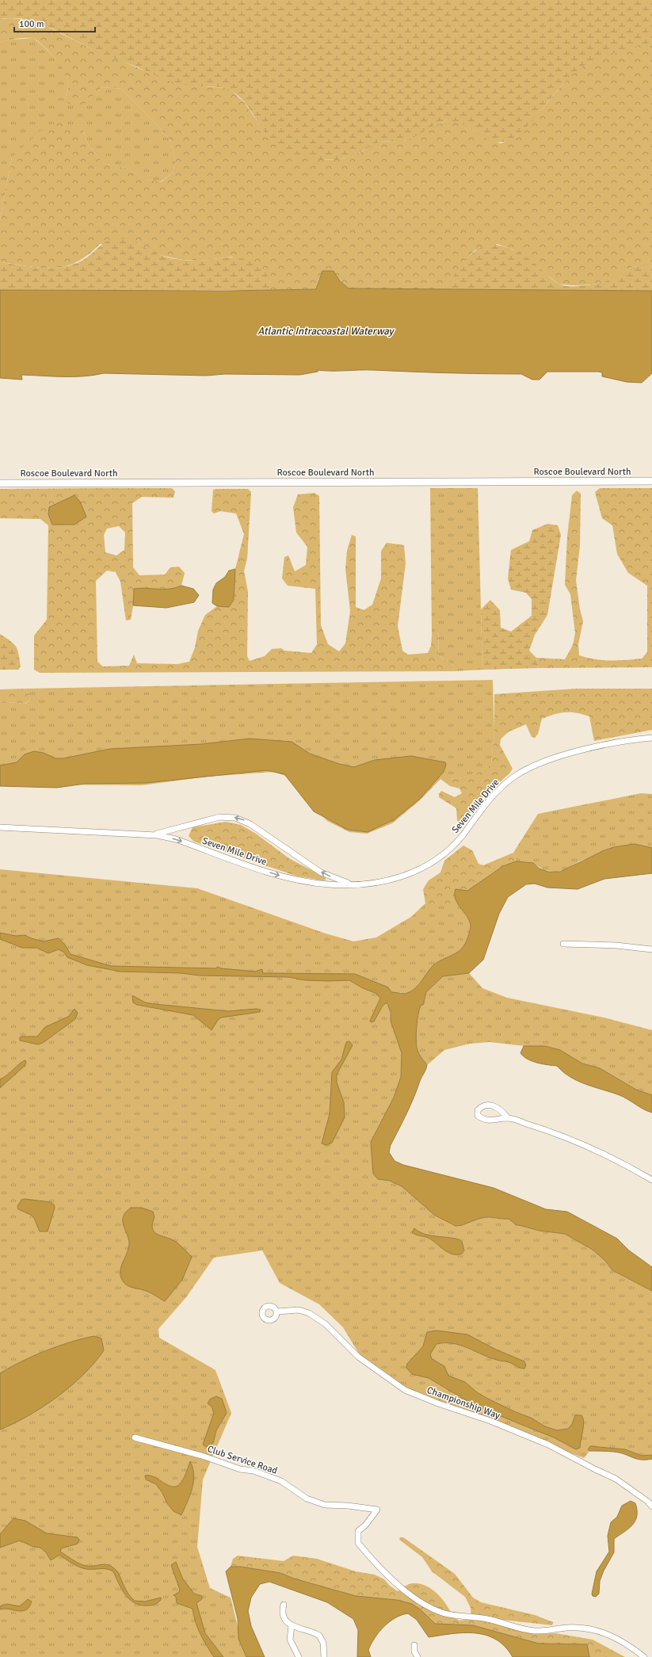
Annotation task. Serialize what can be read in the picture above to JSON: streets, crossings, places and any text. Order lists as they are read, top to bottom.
{
  "streets": {
    "street": [
      "Roscoe Boulevard North",
      "Seven Mile Drive",
      "Championship Way",
      "Club Service Road"
    ]
  },
  "water": ["Atlantic Intracoastal Waterway"],
  "scale_bar": "100 m"
}
